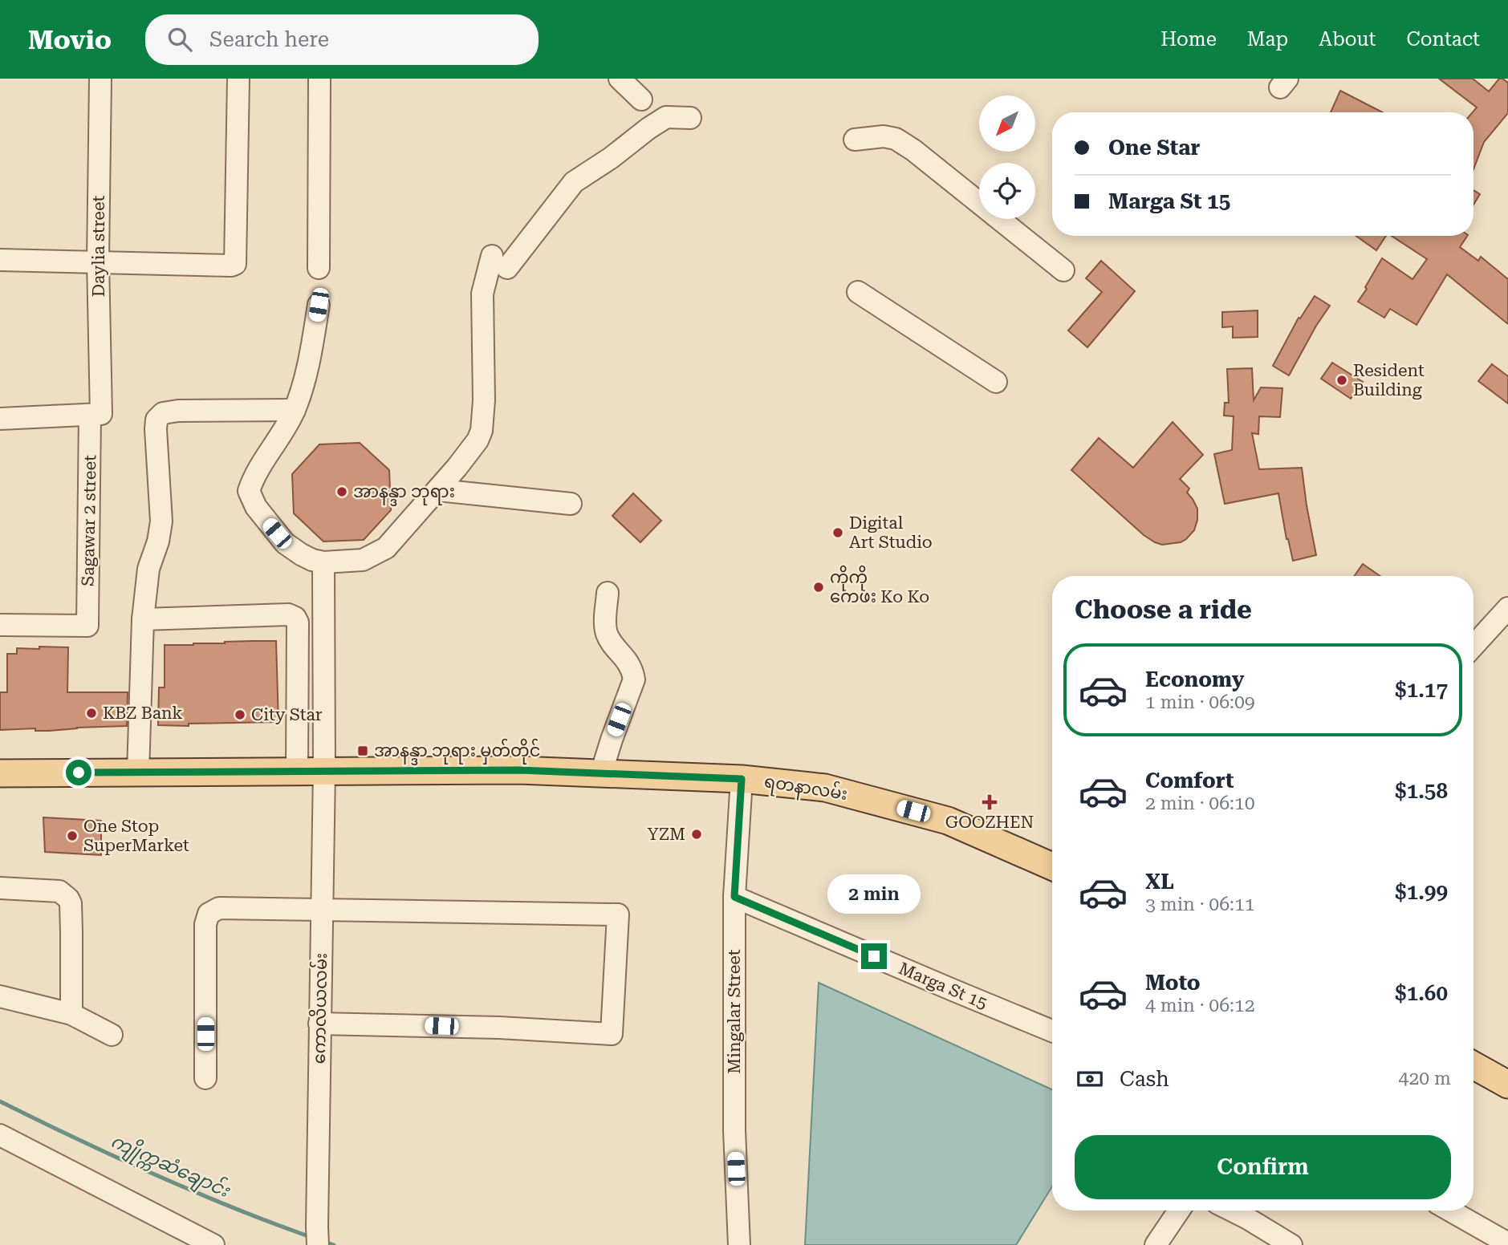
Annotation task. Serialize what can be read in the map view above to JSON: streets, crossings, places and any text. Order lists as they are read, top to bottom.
{
  "streets": {
    "main road": ["ရတနာလမ်း"],
    "street": [
      "Daylia street",
      "Sagawar 2 street",
      "Marga St 15",
      "ကောလိယလမ်း",
      "Mingalar Street"
    ]
  },
  "crossings": [
    ["Daylia street", "Sagawar 2 street"],
    ["ရတနာလမ်း", "ကောလိယလမ်း"],
    ["ရတနာလမ်း", "Mingalar Street"],
    ["Marga St 15", "Mingalar Street"]
  ],
  "water": ["ကျိုက္ကဆံချောင်း"],
  "places": {
    "other": [
      "Resident Building",
      "အာနန္ဒာ ဘုရား",
      "Digital Art Studio",
      "ကိုကို ကေဖး Ko Ko",
      "KBZ Bank",
      "City Star",
      "YZM",
      "One Stop SuperMarket"
    ],
    "transit": ["အာနန္ဒာ ဘုရား မှတ်တိုင်"],
    "health": ["GOOZHEN"]
  },
  "north": "bottom left",
  "page": {
    "header": "Movio",
    "search": "Search here",
    "nav": [
      "Home",
      "Map",
      "About",
      "Contact"
    ],
    "banner": ["One Star", "Marga St 15"],
    "heading": "Choose a ride",
    "list": [
      {
        "name": "Economy",
        "note": "1 min · 06:09",
        "value": "$1.17"
      },
      {
        "name": "Comfort",
        "note": "2 min · 06:10",
        "value": "$1.58"
      },
      {
        "name": "XL",
        "note": "3 min · 06:11",
        "value": "$1.99"
      },
      {
        "name": "Moto",
        "note": "4 min · 06:12",
        "value": "$1.60"
      }
    ],
    "bubble": "2 min",
    "pay": ["Cash", "420 m"],
    "buttons": "Confirm"
  }
}
